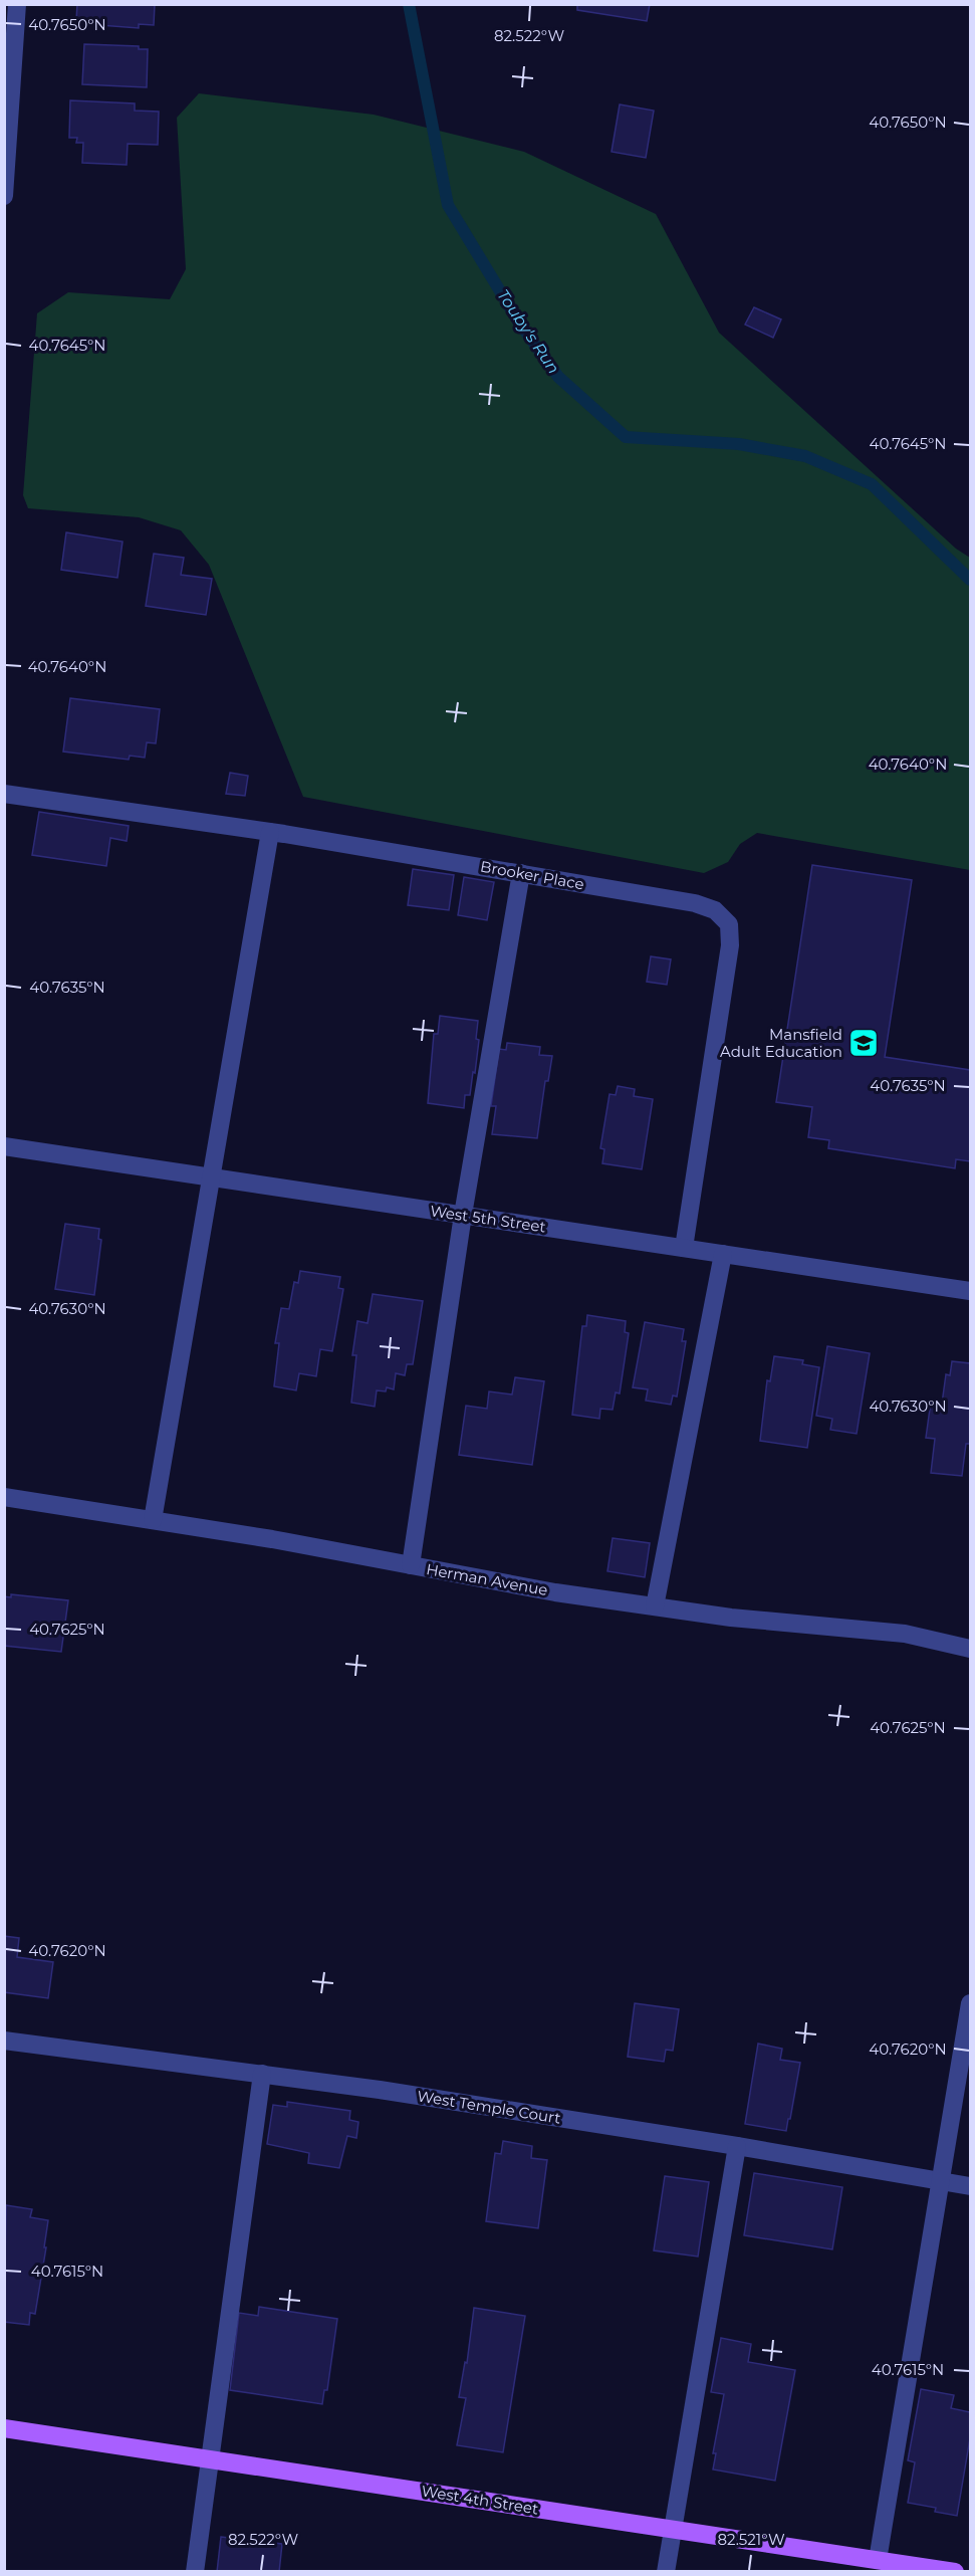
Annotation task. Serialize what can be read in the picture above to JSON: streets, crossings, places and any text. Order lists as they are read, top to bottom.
{
  "streets": {
    "main road": ["West 4th Street"],
    "street": [
      "Brooker Place",
      "West 5th Street",
      "Herman Avenue",
      "West Temple Court"
    ]
  },
  "crossings": [
    ["Brooker Place", "West 5th Street"]
  ],
  "water": ["Touby's Run"],
  "places": {
    "school or university": ["Mansfield Adult Education"]
  },
  "coordinates": [
    "40.7650°N",
    "82.522°W",
    "40.7645°N",
    "40.7640°N",
    "40.7635°N",
    "40.7630°N",
    "40.7625°N",
    "40.7620°N",
    "40.7615°N",
    "82.521°W"
  ]
}
